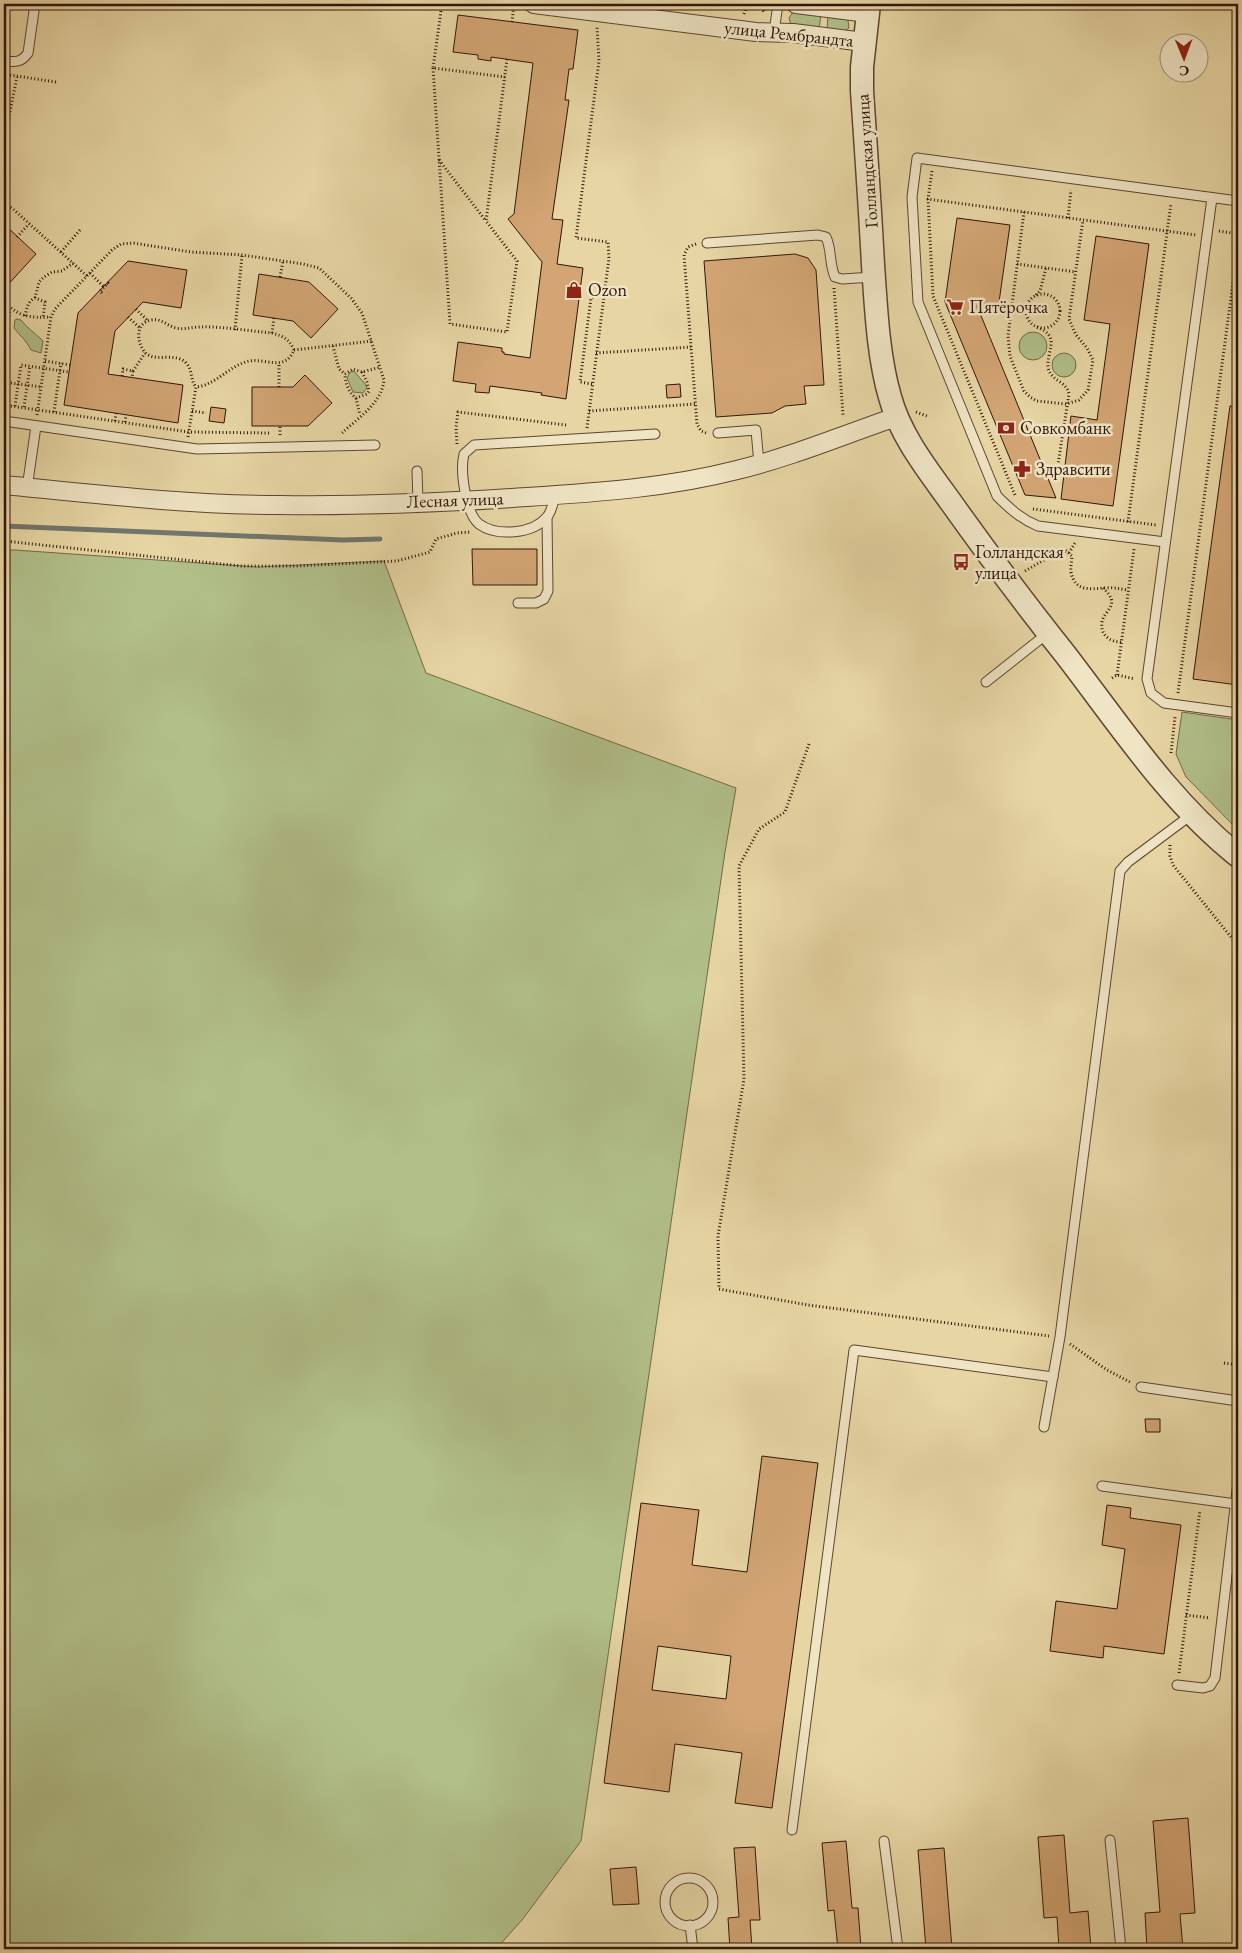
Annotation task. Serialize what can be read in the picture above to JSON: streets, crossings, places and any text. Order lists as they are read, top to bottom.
{
  "streets": {
    "street": ["улица Рембрандта", "Голландская улица", "Лесная улица"]
  },
  "crossings": [
    ["улица Рембрандта", "Голландская улица"],
    ["Голландская улица", "Лесная улица"]
  ],
  "places": {
    "shop": ["Ozon"],
    "supermarket": ["Пятёрочка"],
    "bank": ["Совкомбанк"],
    "pharmacy": ["Здравсити"],
    "bus stop": ["Голландская улица"]
  },
  "north": "bottom"
}
